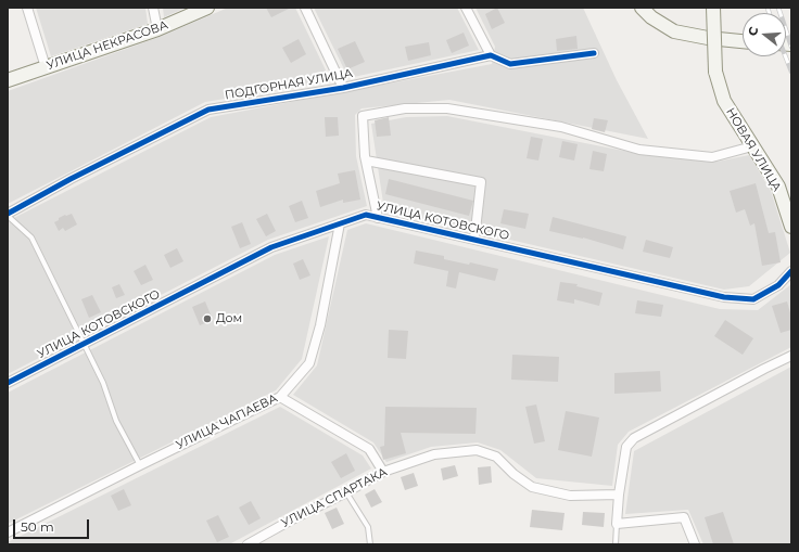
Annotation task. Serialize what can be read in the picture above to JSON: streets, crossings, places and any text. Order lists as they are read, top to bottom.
{
  "streets": {
    "main road": ["УЛИЦА НЕКРАСОВА", "НОВАЯ УЛИЦА"],
    "street": [
      "ПОДГОРНАЯ УЛИЦА",
      "УЛИЦА КОТОВСКОГО",
      "УЛИЦА ЧАПАЕВА",
      "УЛИЦА СПАРТАКА"
    ]
  },
  "crossings": [
    ["УЛИЦА КОТОВСКОГО", "УЛИЦА ЧАПАЕВА"]
  ],
  "places": ["Дом"],
  "scale_bar": "50 m",
  "north": "left"
}
